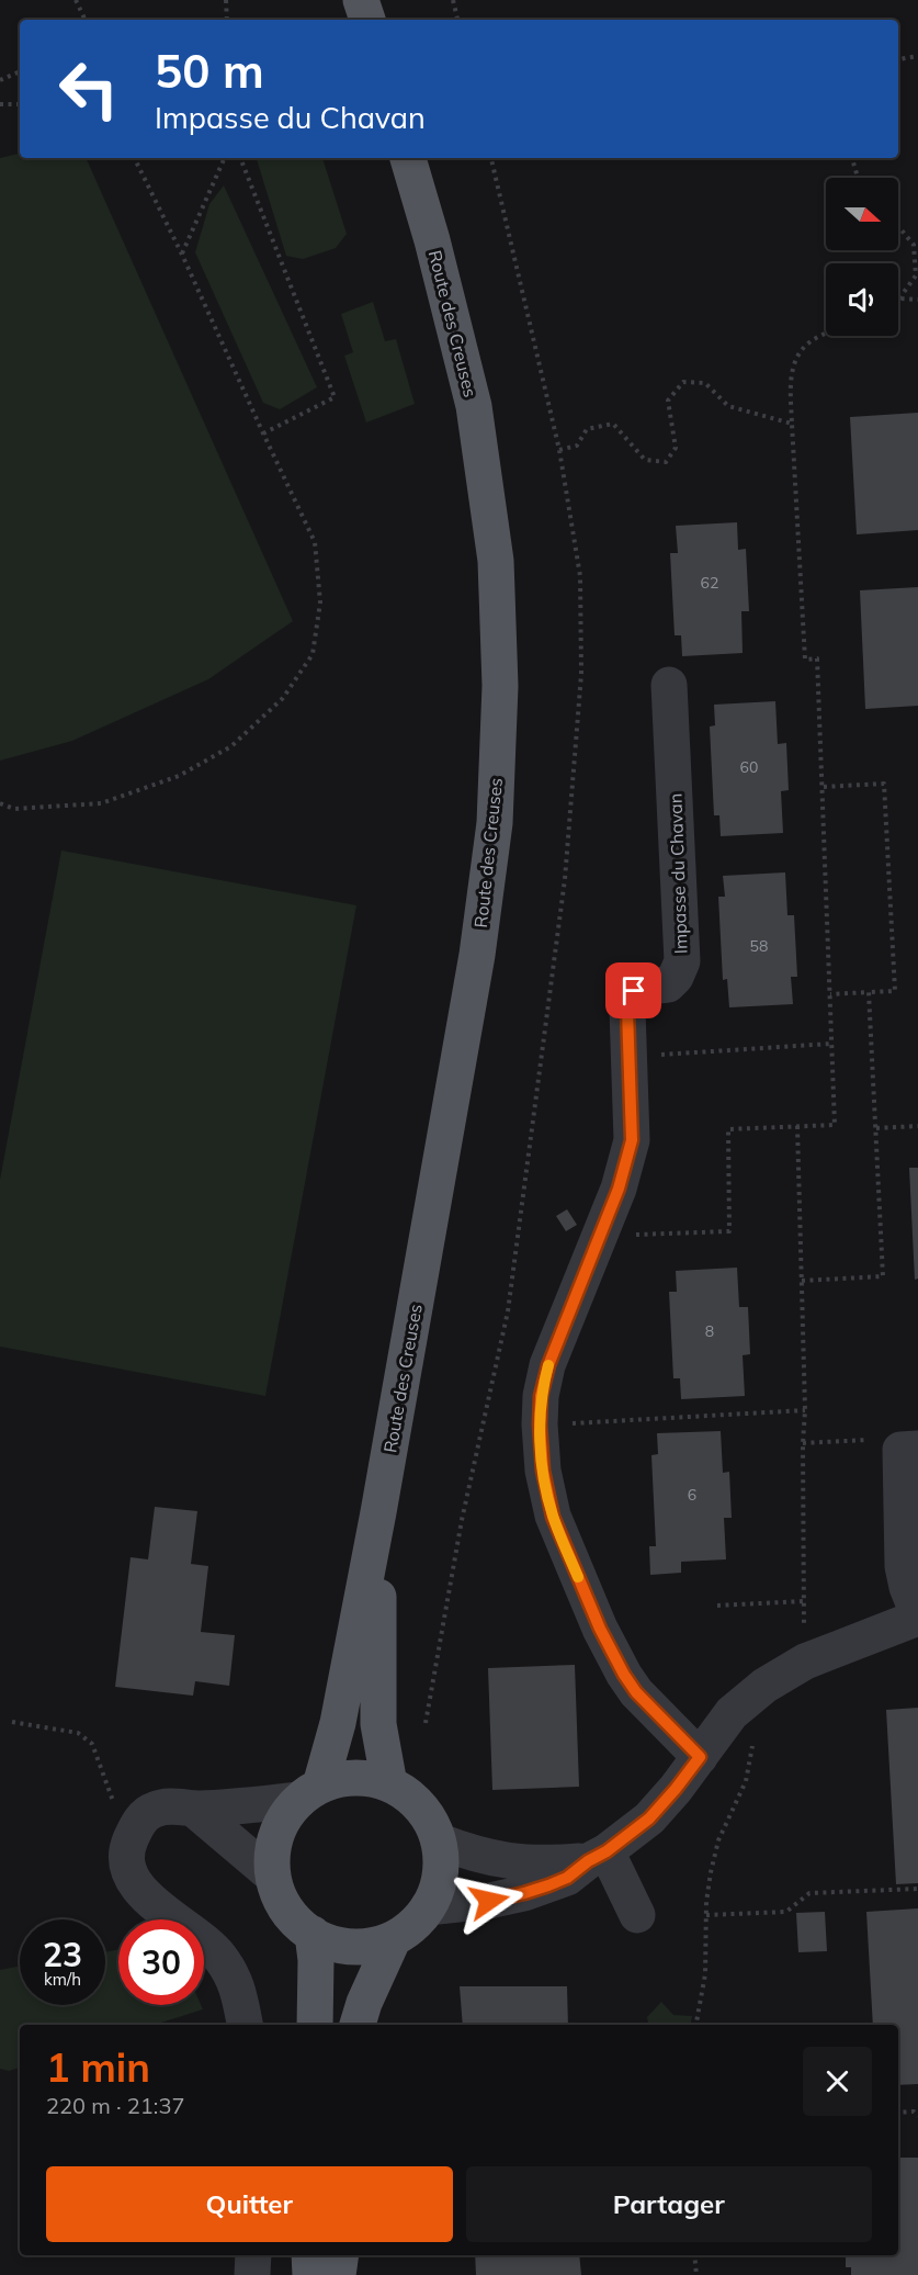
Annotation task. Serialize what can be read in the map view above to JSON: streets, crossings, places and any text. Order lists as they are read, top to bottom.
{
  "streets": {
    "main road": ["Route des Creuses"],
    "street": ["Impasse du Chavan"]
  },
  "house_numbers": [
    "62",
    "60",
    "58",
    "8",
    "6"
  ],
  "north": "right",
  "page": {
    "turn": ["50 m", "Impasse du Chavan"],
    "speed": "23 km/h",
    "limit": "30",
    "heading": ["1 min", "220 m · 21:37"],
    "buttons": ["Quitter", "Partager"]
  }
}
